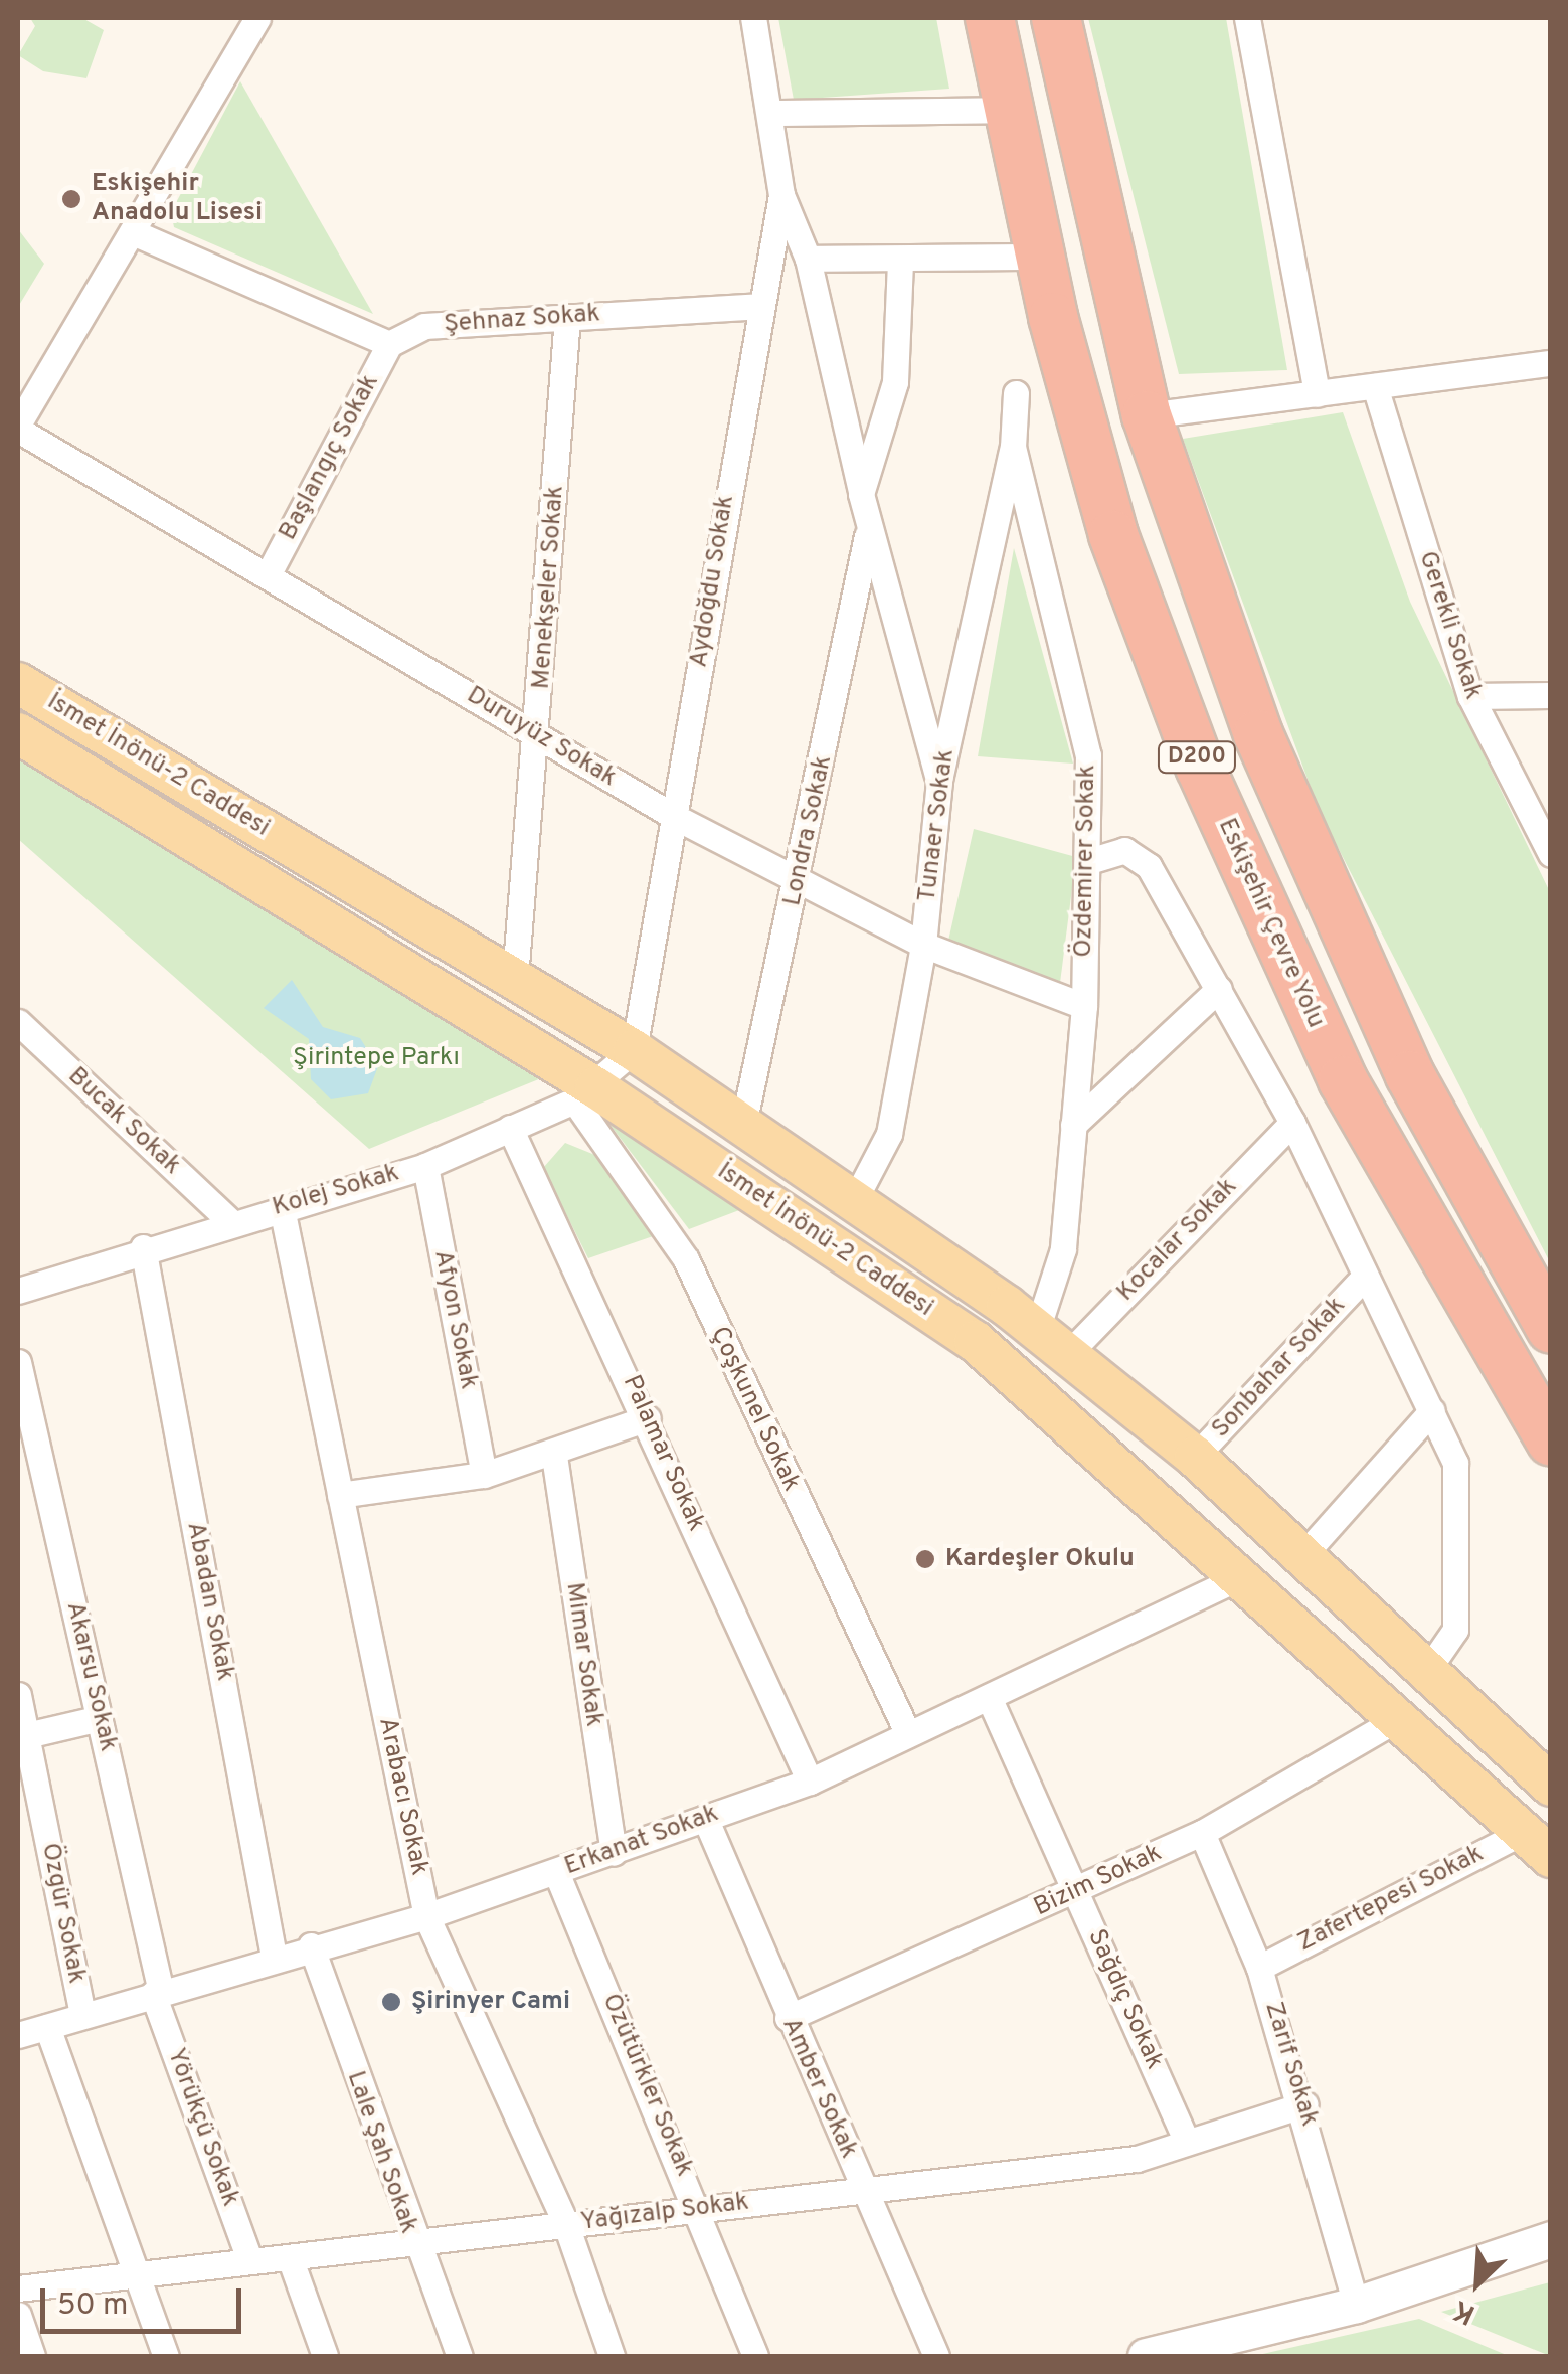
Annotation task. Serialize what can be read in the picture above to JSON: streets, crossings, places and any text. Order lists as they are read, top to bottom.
{
  "streets": {
    "highway": ["D200", "Eskişehir Çevre Yolu"],
    "main road": ["İsmet İnönü-2 Caddesi"],
    "street": [
      "Şehnaz Sokak",
      "Başlangıç Sokak",
      "Aydoğdu Sokak",
      "Menekşeler Sokak",
      "Gerekli Sokak",
      "Duruyüz Sokak",
      "Tunaer Sokak",
      "Londra Sokak",
      "Özdemirer Sokak",
      "Bucak Sokak",
      "Kolej Sokak",
      "Kocalar Sokak",
      "Afyon Sokak",
      "Sonbahar Sokak",
      "Çoşkunel Sokak",
      "Palamar Sokak",
      "Abadan Sokak",
      "Mimar Sokak",
      "Akarsu Sokak",
      "Arabacı Sokak",
      "Erkanat Sokak",
      "Bizim Sokak",
      "Zafertepesi Sokak",
      "Özgür Sokak",
      "Sağdıç Sokak",
      "Zarif Sokak",
      "Özütürkler Sokak",
      "Amber Sokak",
      "Yörükçü Sokak",
      "Lale Şah Sokak",
      "Yağızalp Sokak"
    ]
  },
  "crossings": [
    ["Şehnaz Sokak", "Başlangıç Sokak"],
    ["Şehnaz Sokak", "Aydoğdu Sokak"],
    ["Şehnaz Sokak", "Menekşeler Sokak"],
    ["Başlangıç Sokak", "Duruyüz Sokak"],
    ["Aydoğdu Sokak", "Duruyüz Sokak"],
    ["Aydoğdu Sokak", "İsmet İnönü-2 Caddesi"],
    ["Aydoğdu Sokak", "Kolej Sokak"],
    ["Menekşeler Sokak", "Duruyüz Sokak"],
    ["Menekşeler Sokak", "İsmet İnönü-2 Caddesi"],
    ["Duruyüz Sokak", "Tunaer Sokak"],
    ["Duruyüz Sokak", "Londra Sokak"],
    ["Duruyüz Sokak", "Özdemirer Sokak"],
    ["İsmet İnönü-2 Caddesi", "Tunaer Sokak"],
    ["İsmet İnönü-2 Caddesi", "Londra Sokak"],
    ["İsmet İnönü-2 Caddesi", "Özdemirer Sokak"],
    ["İsmet İnönü-2 Caddesi", "Kolej Sokak"],
    ["İsmet İnönü-2 Caddesi", "Kocalar Sokak"],
    ["İsmet İnönü-2 Caddesi", "Sonbahar Sokak"],
    ["İsmet İnönü-2 Caddesi", "Çoşkunel Sokak"],
    ["İsmet İnönü-2 Caddesi", "Erkanat Sokak"],
    ["İsmet İnönü-2 Caddesi", "Bizim Sokak"],
    ["İsmet İnönü-2 Caddesi", "Zafertepesi Sokak"],
    ["Tunaer Sokak", "Londra Sokak"],
    ["Tunaer Sokak", "Özdemirer Sokak"],
    ["Özdemirer Sokak", "Kocalar Sokak"],
    ["Bucak Sokak", "Kolej Sokak"],
    ["Kolej Sokak", "Afyon Sokak"],
    ["Kolej Sokak", "Çoşkunel Sokak"],
    ["Kolej Sokak", "Palamar Sokak"],
    ["Kolej Sokak", "Abadan Sokak"],
    ["Kolej Sokak", "Arabacı Sokak"],
    ["Çoşkunel Sokak", "Erkanat Sokak"],
    ["Palamar Sokak", "Erkanat Sokak"],
    ["Abadan Sokak", "Erkanat Sokak"],
    ["Mimar Sokak", "Erkanat Sokak"],
    ["Akarsu Sokak", "Erkanat Sokak"],
    ["Akarsu Sokak", "Yörükçü Sokak"],
    ["Arabacı Sokak", "Erkanat Sokak"],
    ["Arabacı Sokak", "Yağızalp Sokak"],
    ["Erkanat Sokak", "Özgür Sokak"],
    ["Erkanat Sokak", "Sağdıç Sokak"],
    ["Erkanat Sokak", "Özütürkler Sokak"],
    ["Erkanat Sokak", "Amber Sokak"],
    ["Erkanat Sokak", "Yörükçü Sokak"],
    ["Erkanat Sokak", "Lale Şah Sokak"],
    ["Bizim Sokak", "Sağdıç Sokak"],
    ["Bizim Sokak", "Zarif Sokak"],
    ["Bizim Sokak", "Amber Sokak"],
    ["Zafertepesi Sokak", "Zarif Sokak"],
    ["Sağdıç Sokak", "Yağızalp Sokak"],
    ["Zarif Sokak", "Yağızalp Sokak"],
    ["Özütürkler Sokak", "Yağızalp Sokak"],
    ["Amber Sokak", "Yağızalp Sokak"],
    ["Yörükçü Sokak", "Yağızalp Sokak"],
    ["Lale Şah Sokak", "Yağızalp Sokak"]
  ],
  "parks": ["Şirintepe Parkı"],
  "places": ["Eskişehir Anadolu Lisesi", "Kardeşler Okulu", "Şirinyer Cami"],
  "scale_bar": "50 m",
  "north": "bottom left"
}
